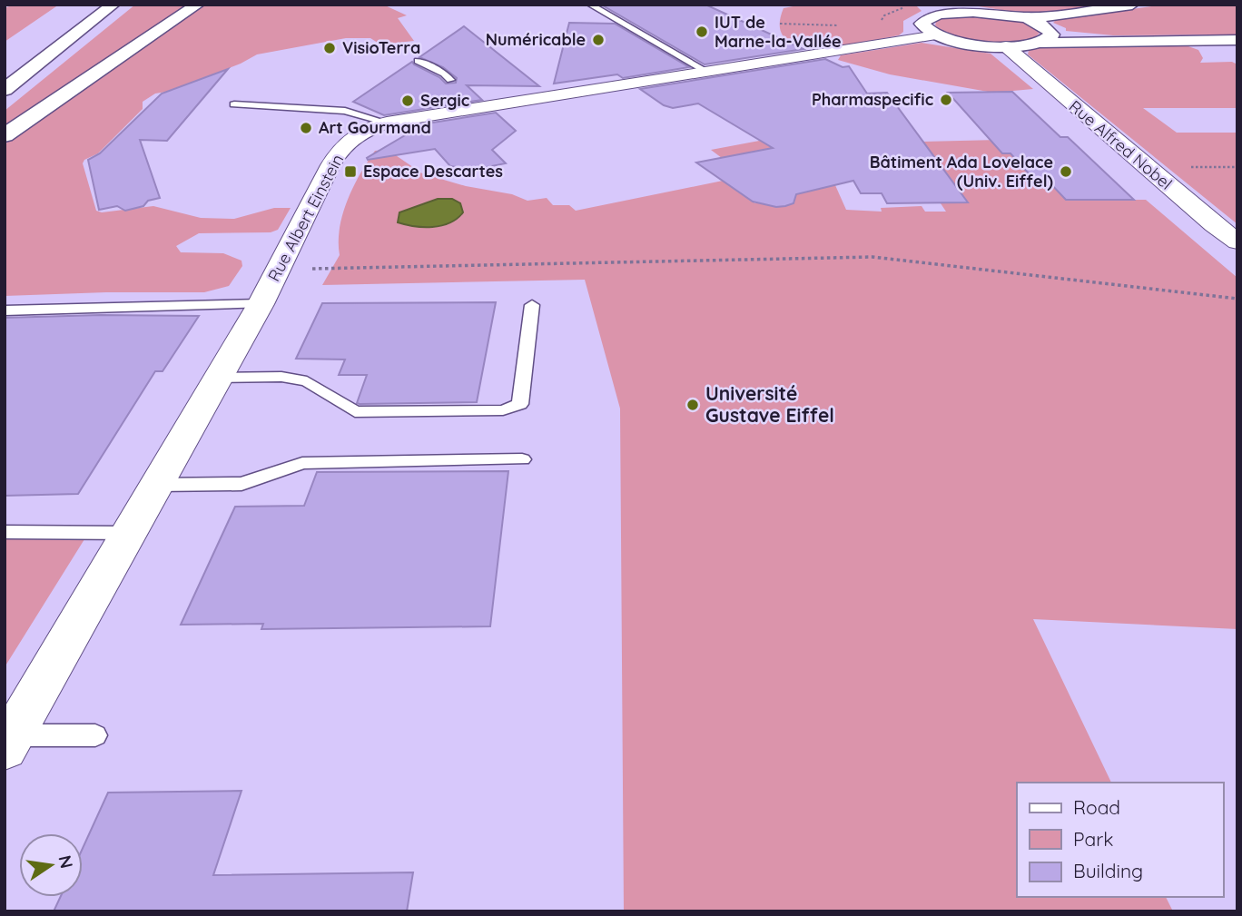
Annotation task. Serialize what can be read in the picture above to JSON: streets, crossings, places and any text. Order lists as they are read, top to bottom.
{
  "streets": {
    "street": ["Rue Alfred Nobel", "Rue Albert Einstein"]
  },
  "places": {
    "other": [
      "IUT de Marne-la-Vallée",
      "Numéricable",
      "VisioTerra",
      "Pharmaspecific",
      "Sergic",
      "Art Gourmand",
      "Bâtiment Ada Lovelace (Univ. Eiffel)",
      "Université Gustave Eiffel"
    ],
    "transit": ["Espace Descartes"]
  },
  "legend": ["Road", "Park", "Building"],
  "north": "right"
}
